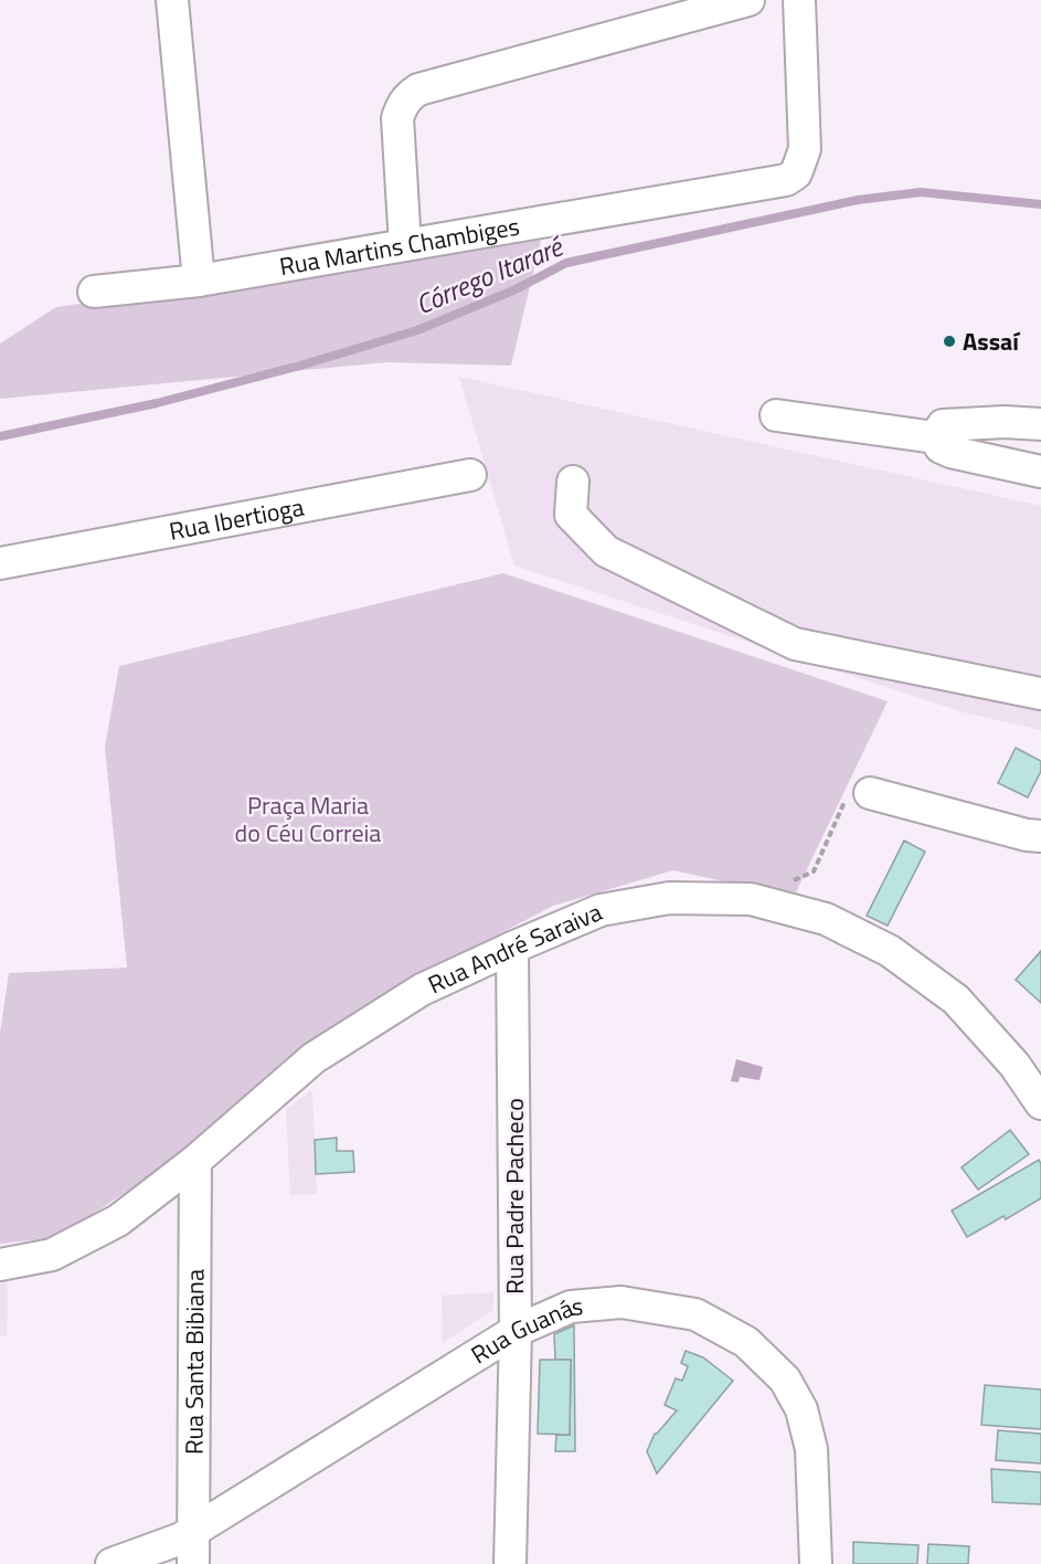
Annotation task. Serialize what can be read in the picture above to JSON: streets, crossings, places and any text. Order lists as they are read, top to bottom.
{
  "streets": {
    "street": [
      "Rua Martins Chambiges",
      "Rua Ibertioga",
      "Rua André Saraiva",
      "Rua Padre Pacheco",
      "Rua Guanás",
      "Rua Santa Bibiana"
    ]
  },
  "crossings": [
    ["Rua André Saraiva", "Rua Padre Pacheco"],
    ["Rua André Saraiva", "Rua Santa Bibiana"],
    ["Rua Padre Pacheco", "Rua Guanás"],
    ["Rua Guanás", "Rua Santa Bibiana"]
  ],
  "water": ["Córrego Itararé"],
  "parks": ["Praça Maria do Céu Correia"],
  "places": ["Assaí"]
}
